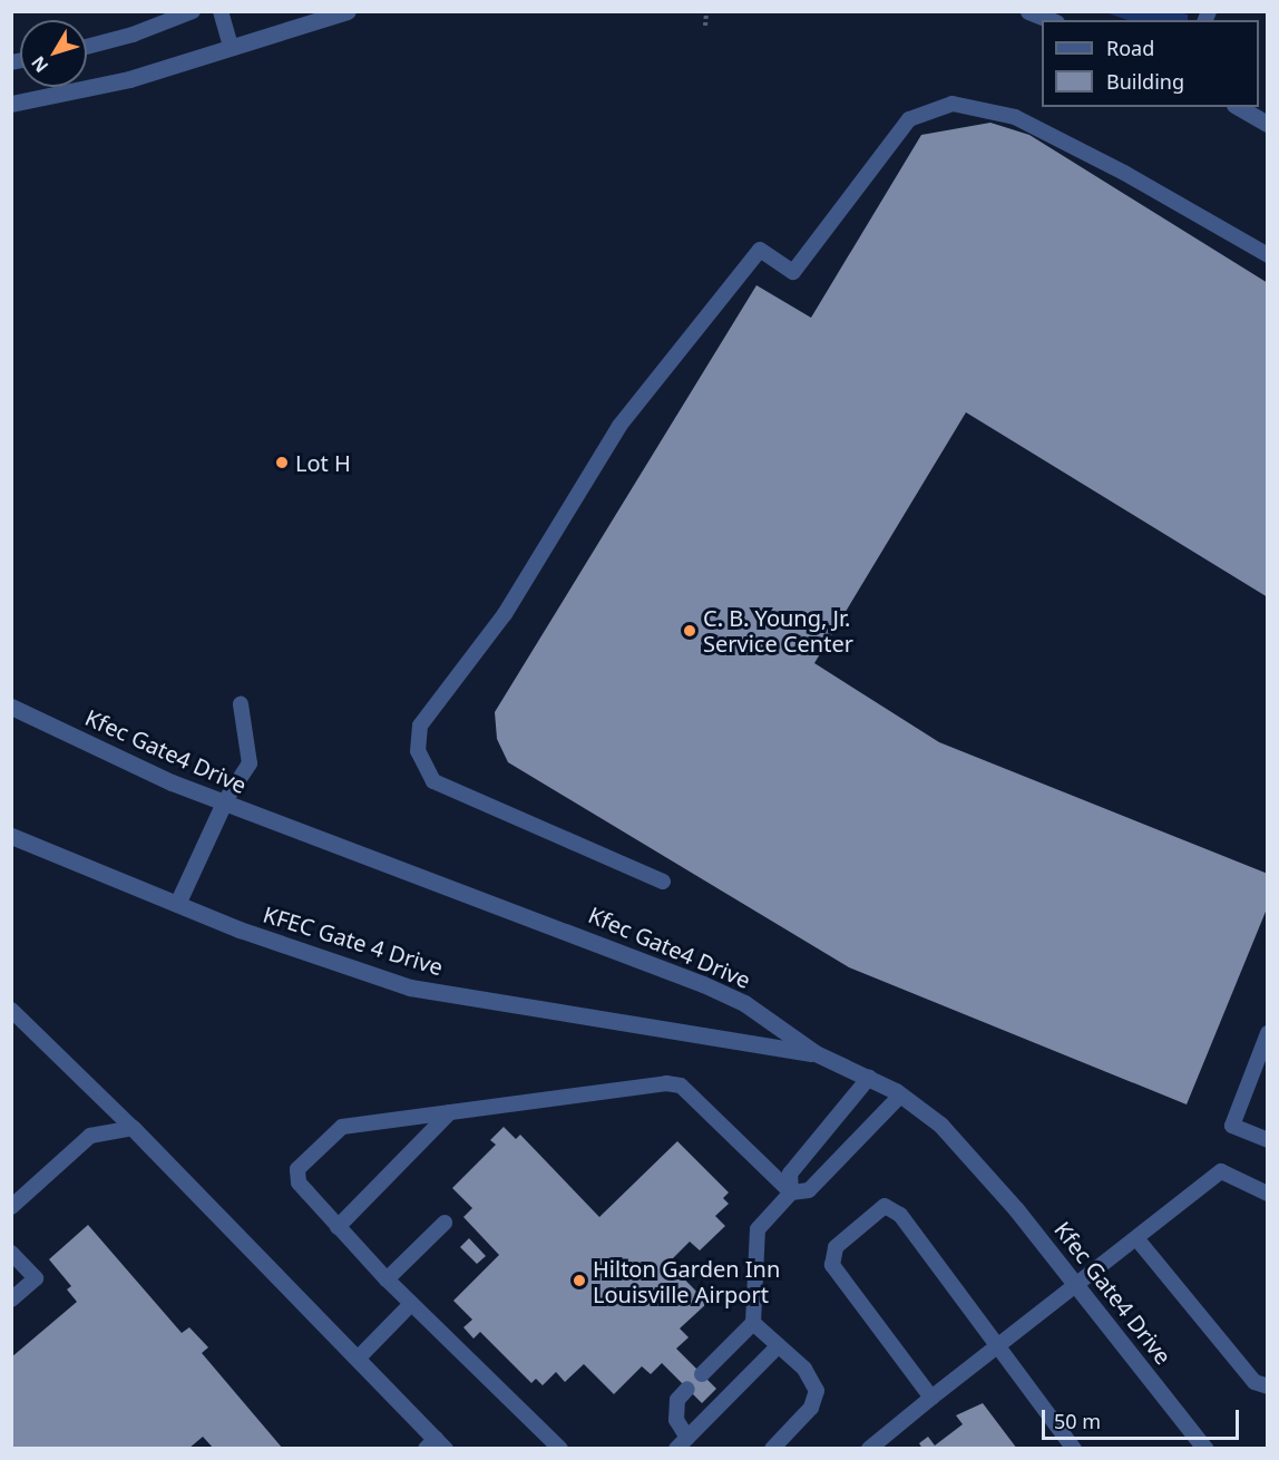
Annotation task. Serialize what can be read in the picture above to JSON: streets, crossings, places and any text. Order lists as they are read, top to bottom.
{
  "streets": {
    "street": ["Kfec Gate4 Drive", "KFEC Gate 4 Drive"]
  },
  "crossings": [
    ["Kfec Gate4 Drive", "KFEC Gate 4 Drive"]
  ],
  "places": ["Lot H", "C. B. Young, Jr. Service Center", "Hilton Garden Inn Louisville Airport"],
  "legend": ["Road", "Building"],
  "scale_bar": "50 m",
  "north": "bottom left"
}
